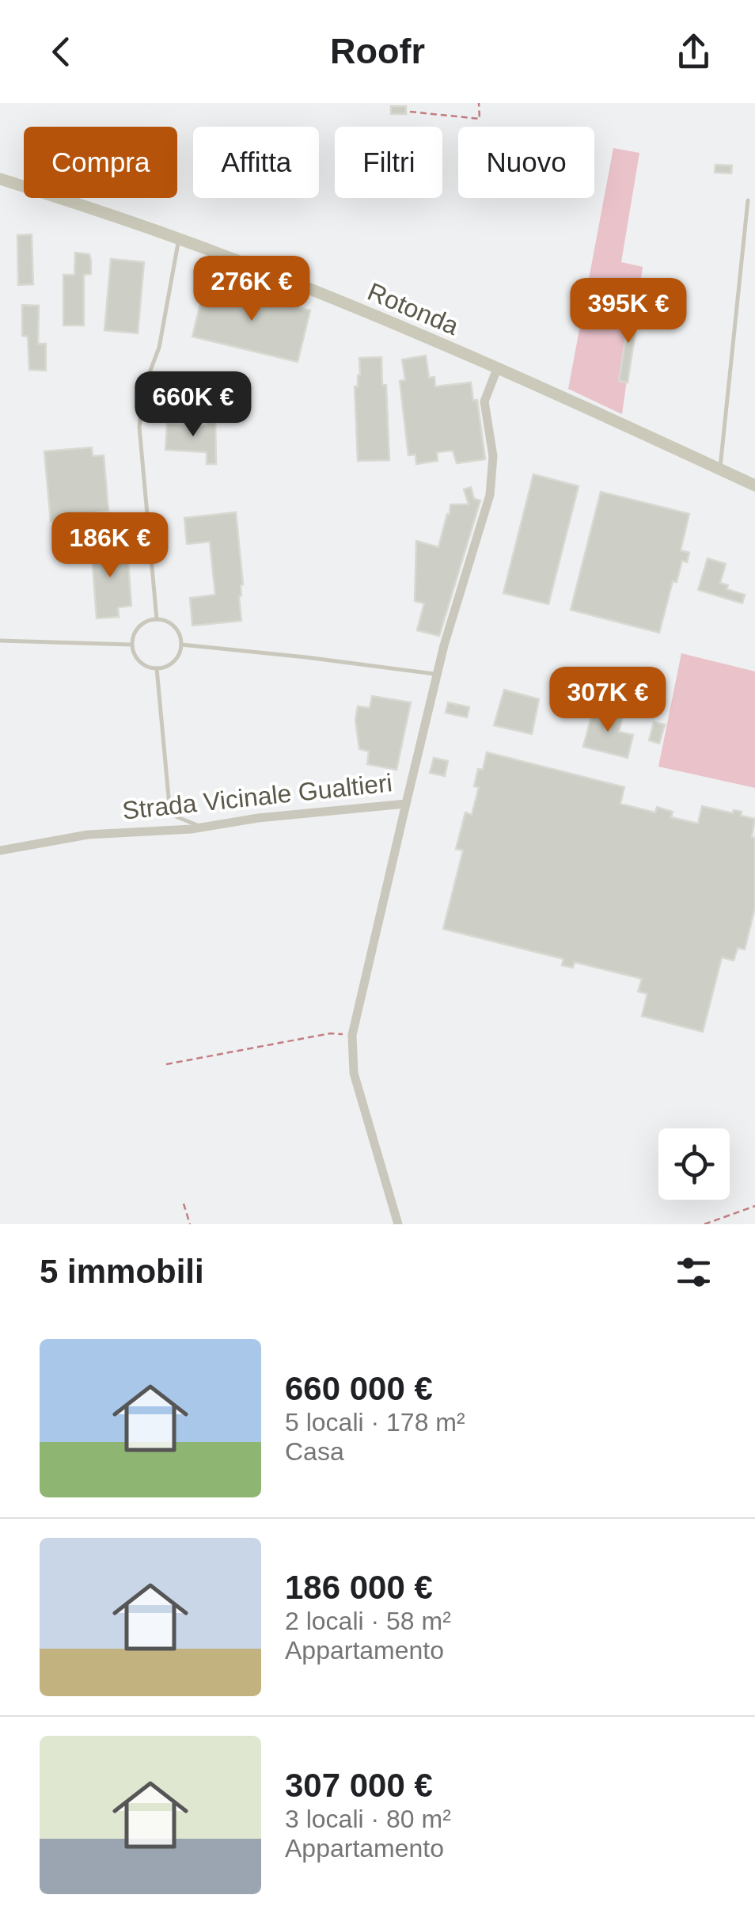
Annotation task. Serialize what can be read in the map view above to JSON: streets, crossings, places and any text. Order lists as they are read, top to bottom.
{
  "streets": {
    "main road": ["Rotonda"],
    "street": ["Strada Vicinale Gualtieri"]
  },
  "crossings": [
    ["Rotonda", "Strada Vicinale Gualtieri"]
  ],
  "page": {
    "header": "Roofr",
    "chip": [
      "Compra",
      "Affitta",
      "Filtri",
      "Nuovo"
    ],
    "price": [
      "276K €",
      "395K €",
      "660K €",
      "186K €",
      "307K €"
    ],
    "heading": "5 immobili",
    "list": [
      {
        "name": "660 000 €",
        "note": "5 locali · 178 m² · Casa"
      },
      {
        "name": "186 000 €",
        "note": "2 locali · 58 m² · Appartamento"
      },
      {
        "name": "307 000 €",
        "note": "3 locali · 80 m² · Appartamento"
      }
    ]
  }
}
